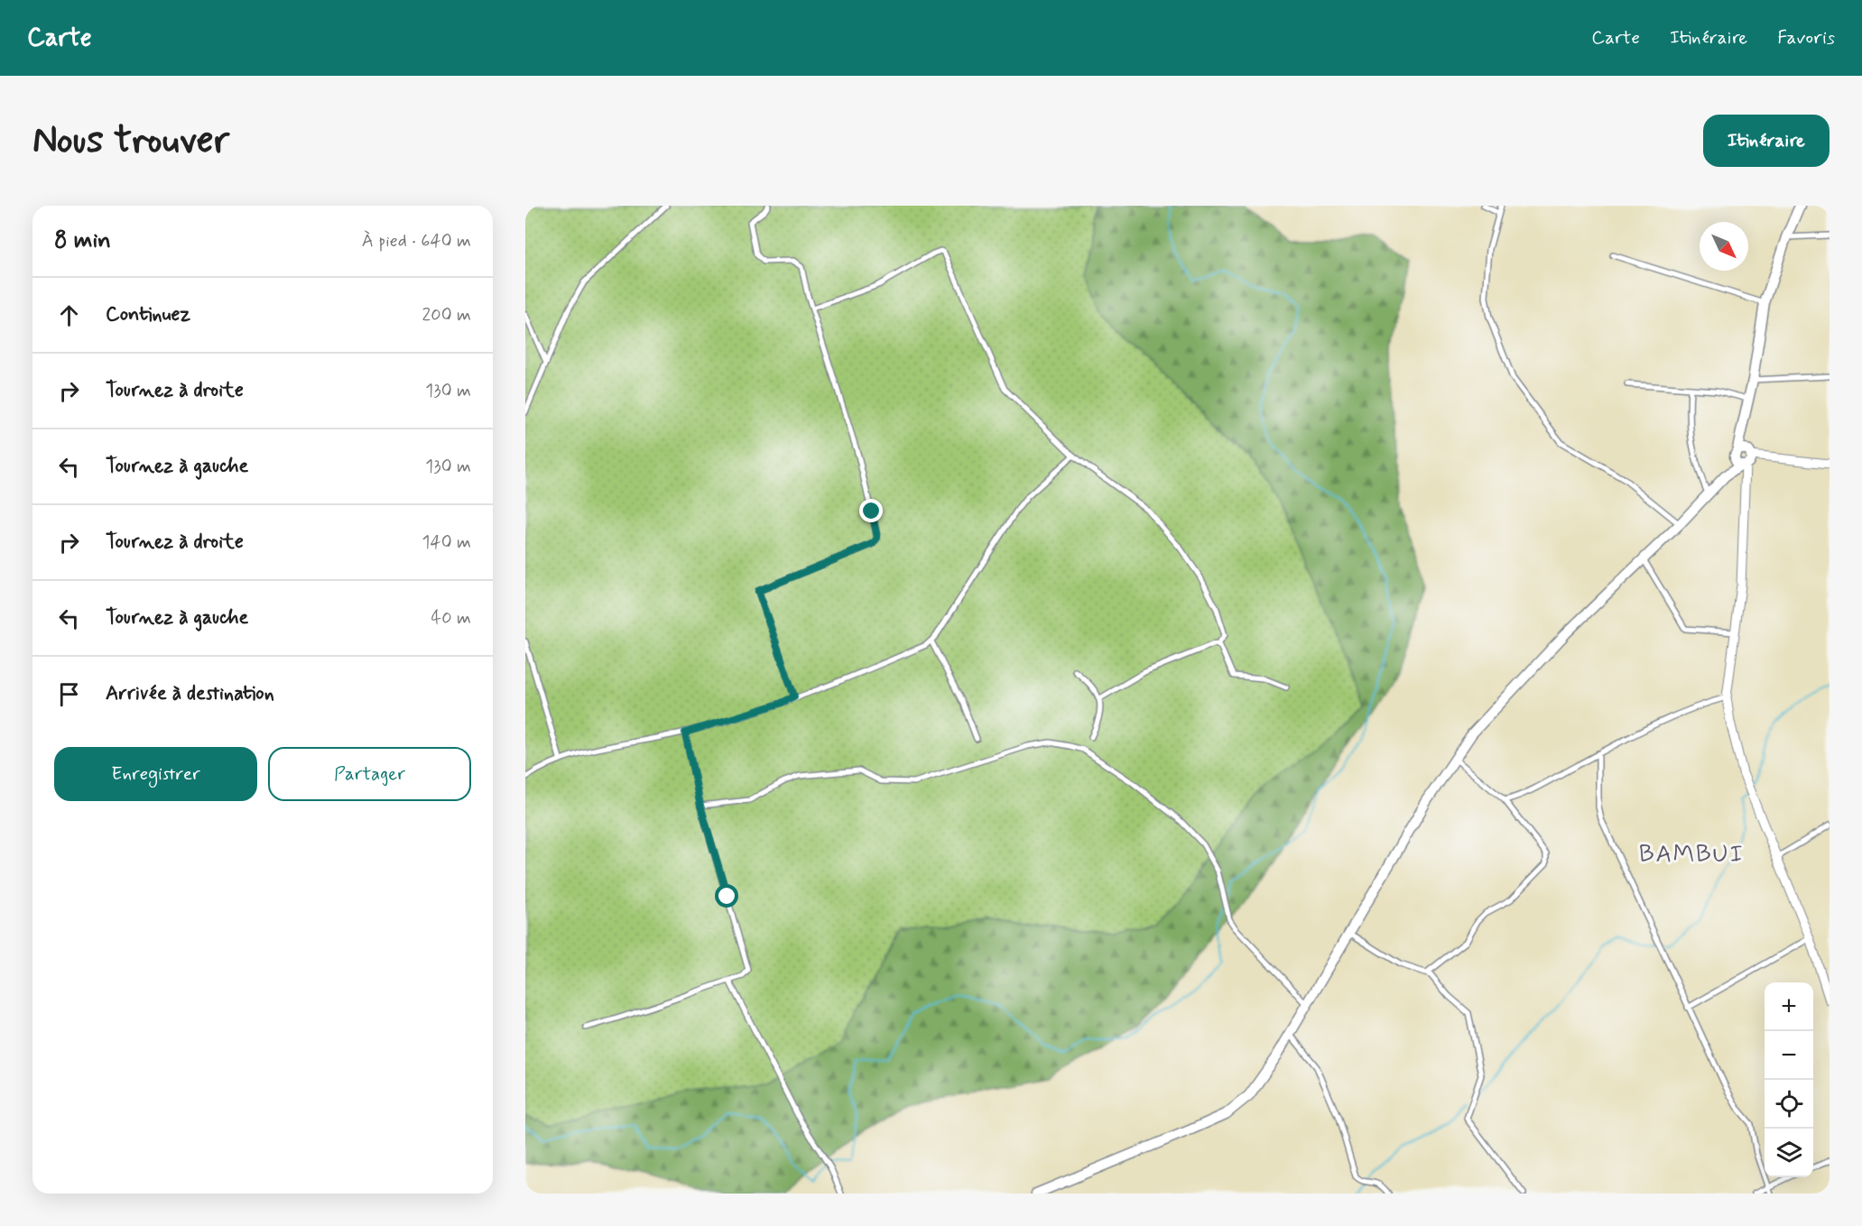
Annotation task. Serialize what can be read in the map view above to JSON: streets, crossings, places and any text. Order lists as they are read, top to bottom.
{
  "districts": ["BAMBUI"],
  "north": "bottom right",
  "page": {
    "header": "Carte",
    "nav": ["Carte", "Itinéraire", "Favoris"],
    "buttons": [
      "Itinéraire",
      ["Enregistrer", "Partager"]
    ],
    "title": "Nous trouver",
    "heading": ["8 min", "À pied · 640 m"],
    "list": [
      ["Continuez", "200 m"],
      ["Tournez à droite", "130 m"],
      ["Tournez à gauche", "130 m"],
      ["Tournez à droite", "140 m"],
      ["Tournez à gauche", "40 m"],
      "Arrivée à destination"
    ],
    "map_buttons": ["+", "−"]
  }
}
